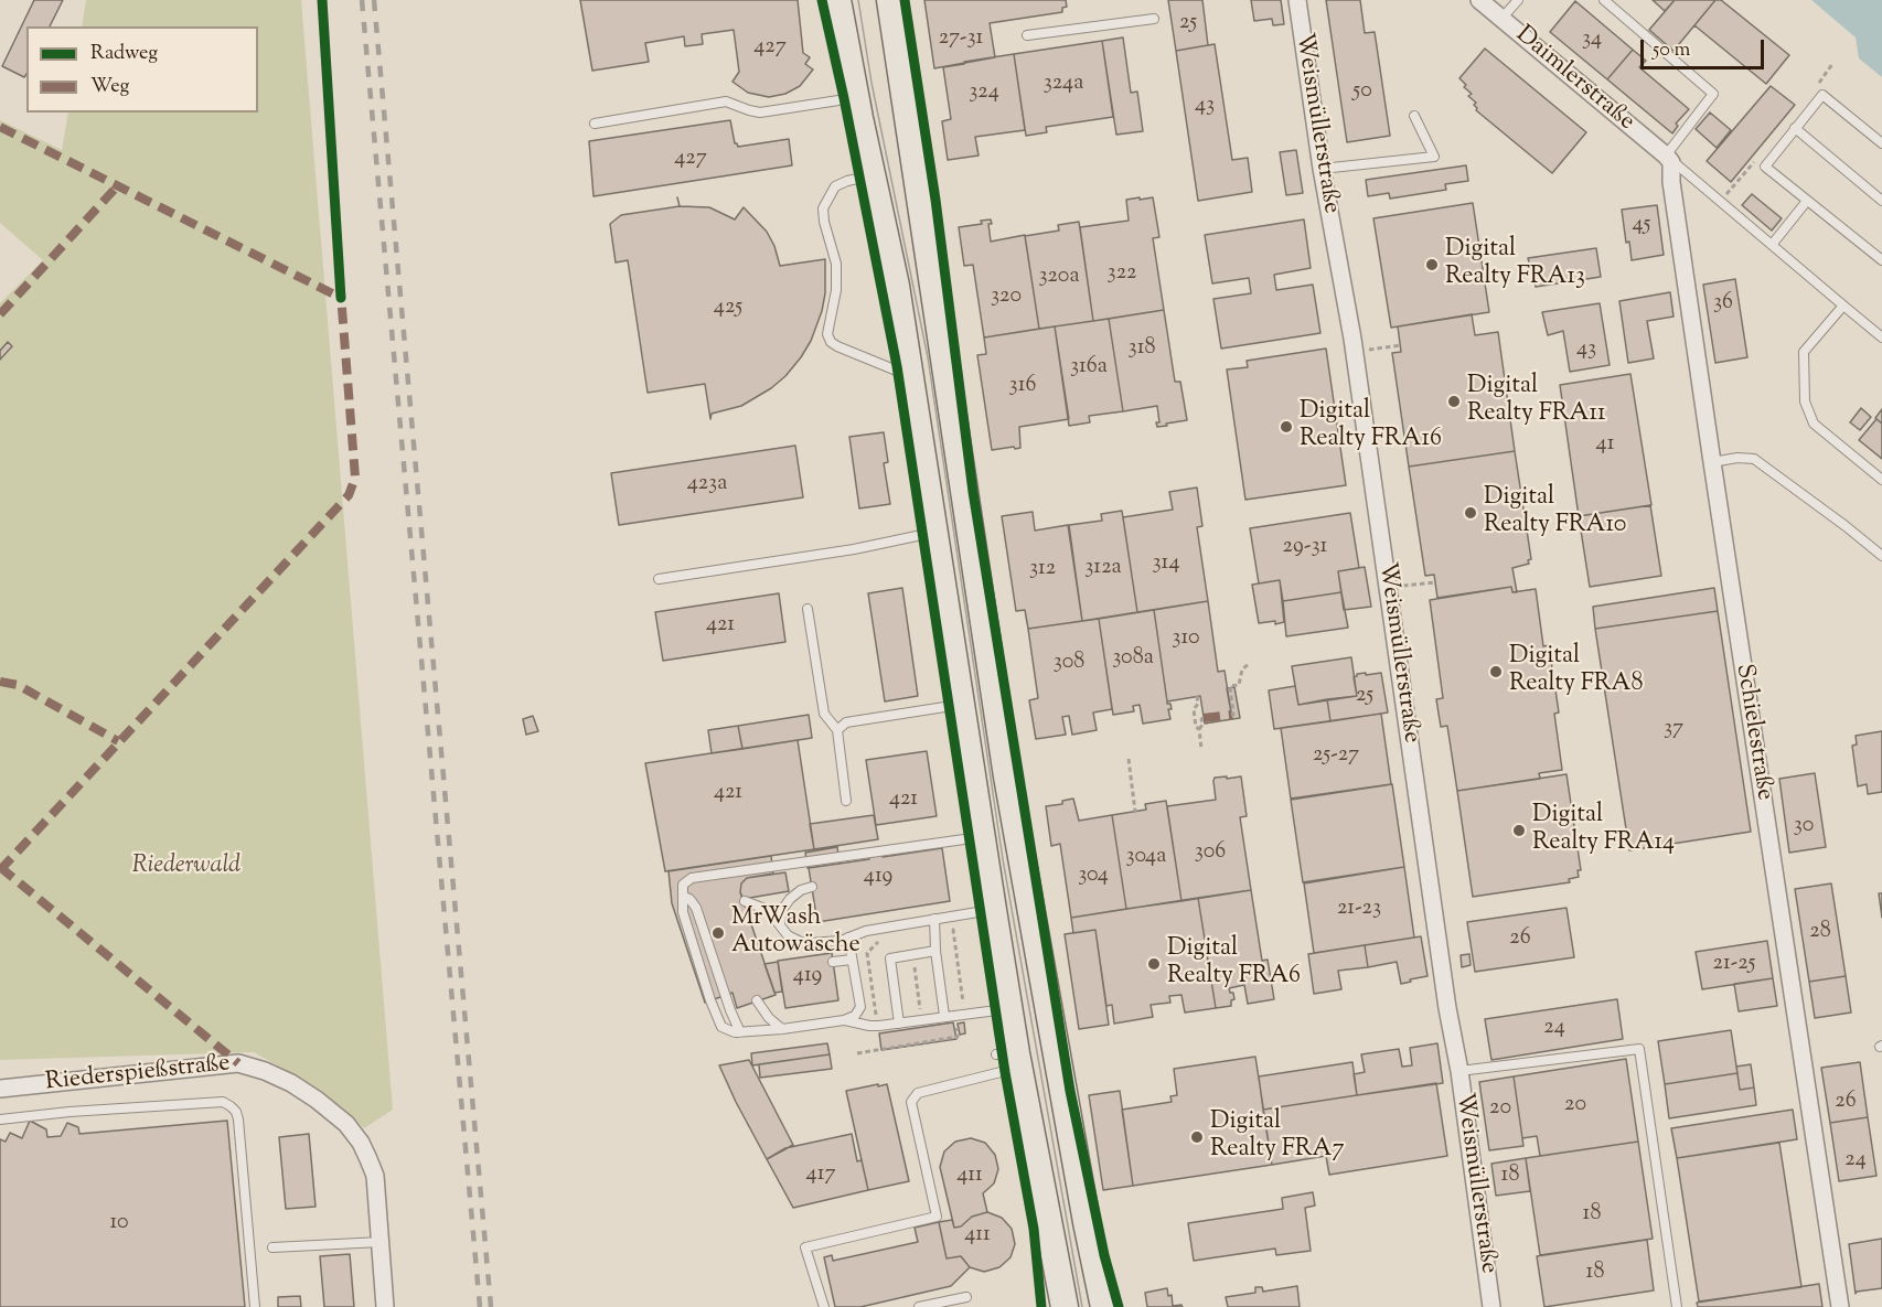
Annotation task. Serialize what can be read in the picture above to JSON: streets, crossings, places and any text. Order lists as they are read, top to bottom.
{
  "streets": {
    "street": [
      "Daimlerstraße",
      "Weismüllerstraße",
      "Schielestraße",
      "Riederspießstraße"
    ]
  },
  "crossings": [
    ["Daimlerstraße", "Schielestraße"]
  ],
  "parks": ["Riederwald"],
  "places": [
    "Digital Realty FRA13",
    "Digital Realty FRA11",
    "Digital Realty FRA16",
    "Digital Realty FRA10",
    "Digital Realty FRA8",
    "Digital Realty FRA14",
    "MrWash Autowäsche",
    "Digital Realty FRA6",
    "Digital Realty FRA7"
  ],
  "house_numbers": [
    "25",
    "27-31",
    "34",
    "427",
    "324a",
    "50",
    "324",
    "43",
    "427",
    "45",
    "322",
    "320a",
    "320",
    "36",
    "425",
    "318",
    "43",
    "316a",
    "316",
    "41",
    "423a",
    "29-31",
    "314",
    "312a",
    "312",
    "421",
    "310",
    "308a",
    "308",
    "25",
    "37",
    "25-27",
    "421",
    "421",
    "30",
    "306",
    "304a",
    "304",
    "419",
    "21-23",
    "28",
    "26",
    "21-25",
    "419",
    "24",
    "26",
    "20",
    "20",
    "24",
    "417",
    "411",
    "18",
    "18",
    "10",
    "411",
    "18"
  ],
  "legend": ["Radweg", "Weg"],
  "scale_bar": "50 m"
}
